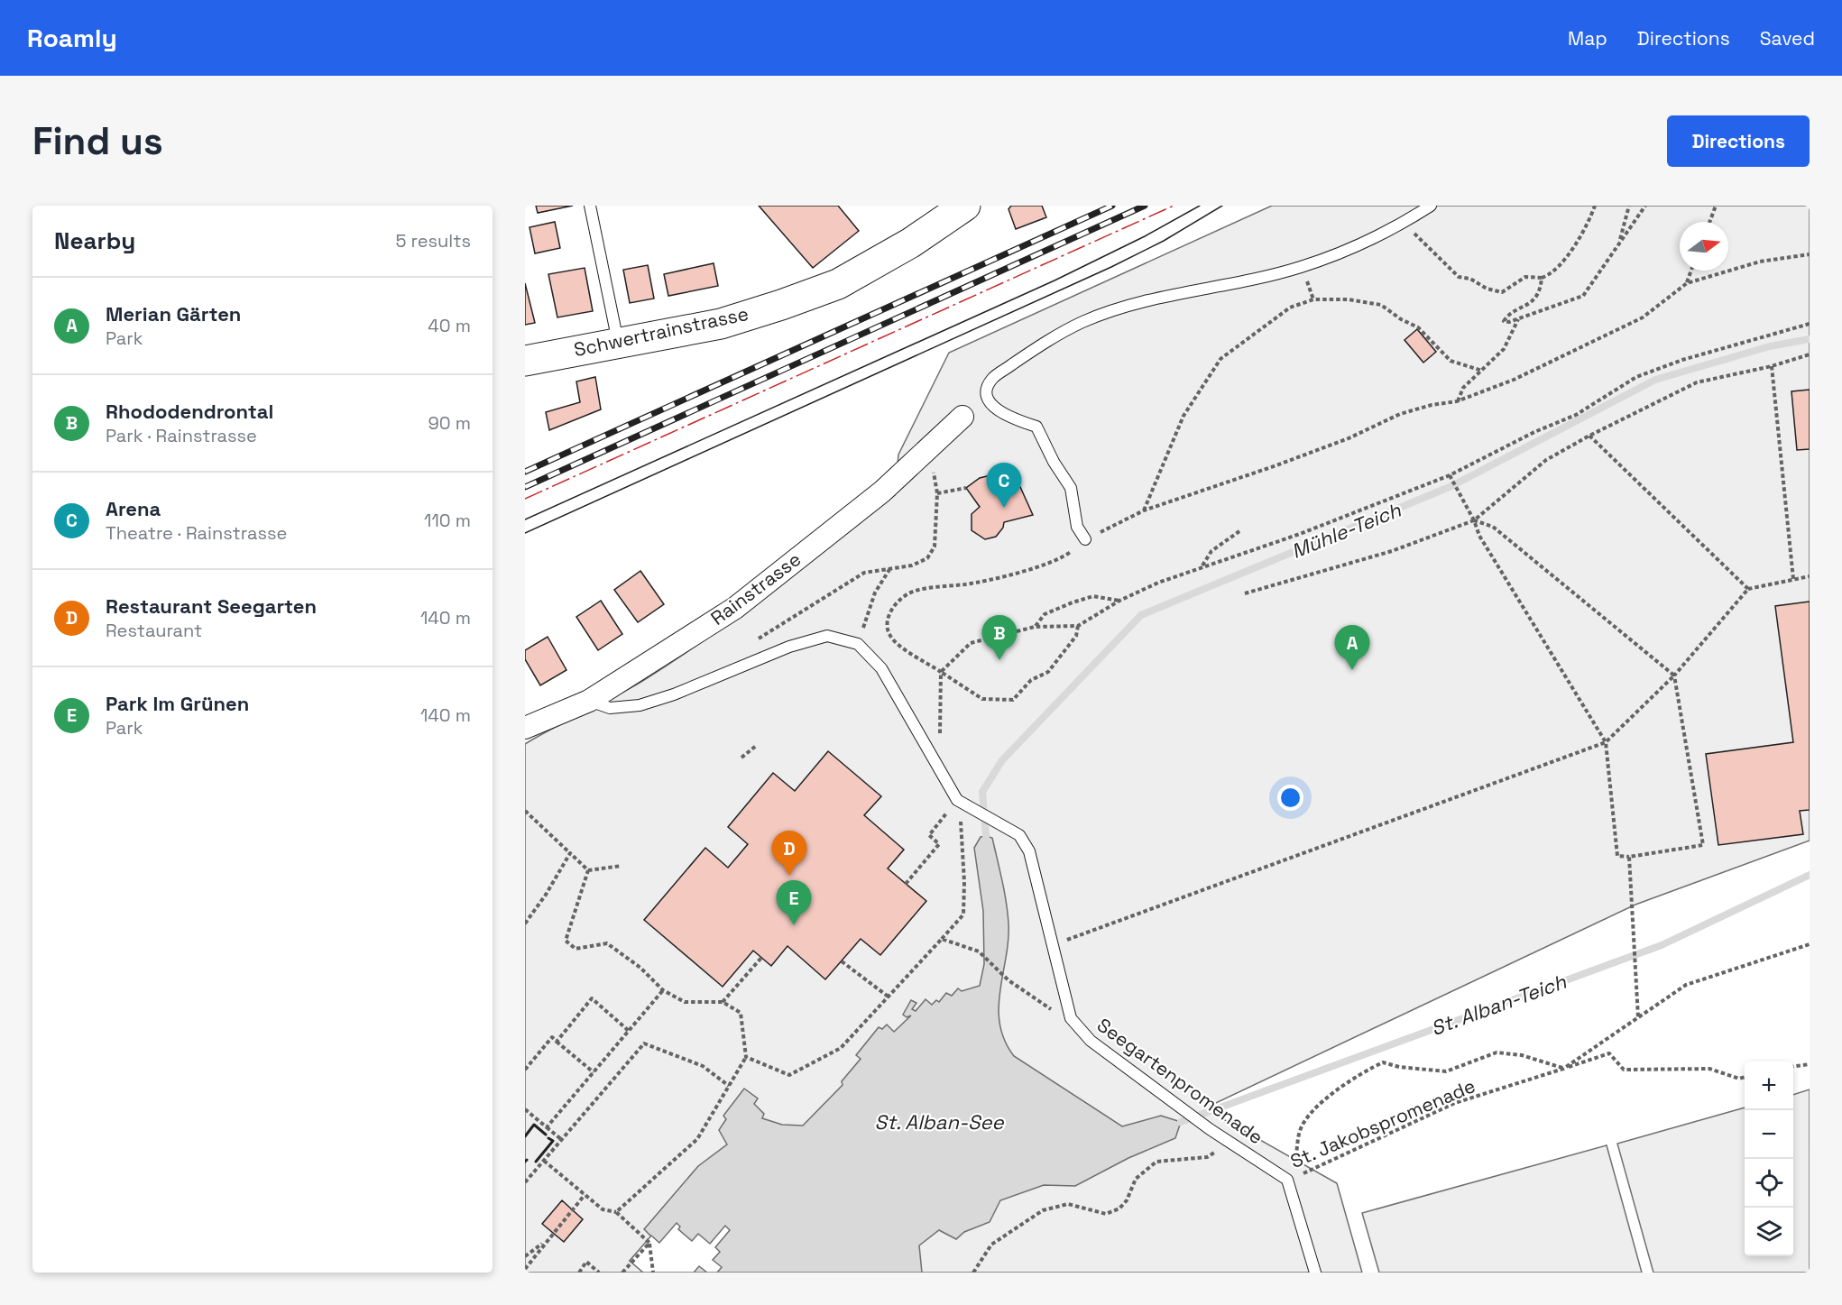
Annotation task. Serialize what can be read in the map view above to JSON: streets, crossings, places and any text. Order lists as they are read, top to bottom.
{
  "streets": {
    "main road": ["Schwertrainstrasse"],
    "street": ["Rainstrasse"],
    "lane": ["Seegartenpromenade"],
    "path": ["St. Jakobspromenade"]
  },
  "crossings": [
    ["Seegartenpromenade", "St. Jakobspromenade"]
  ],
  "water": ["Mühle-Teich", "St. Alban-Teich", "St. Alban-See"],
  "north": "right",
  "page": {
    "header": "Roamly",
    "nav": ["Map", "Directions", "Saved"],
    "buttons": "Directions",
    "title": "Find us",
    "heading": ["Nearby", "5 results"],
    "list": [
      {
        "mark": "A",
        "name": "Merian Gärten",
        "note": "Park",
        "value": "40 m"
      },
      {
        "mark": "B",
        "name": "Rhododendrontal",
        "note": "Park · Rainstrasse",
        "value": "90 m"
      },
      {
        "mark": "C",
        "name": "Arena",
        "note": "Theatre · Rainstrasse",
        "value": "110 m"
      },
      {
        "mark": "D",
        "name": "Restaurant Seegarten",
        "note": "Restaurant",
        "value": "140 m"
      },
      {
        "mark": "E",
        "name": "Park Im Grünen",
        "note": "Park",
        "value": "140 m"
      }
    ],
    "pins": [
      "C",
      "B",
      "A",
      "D",
      "E"
    ],
    "map_buttons": ["+", "−"]
  }
}
